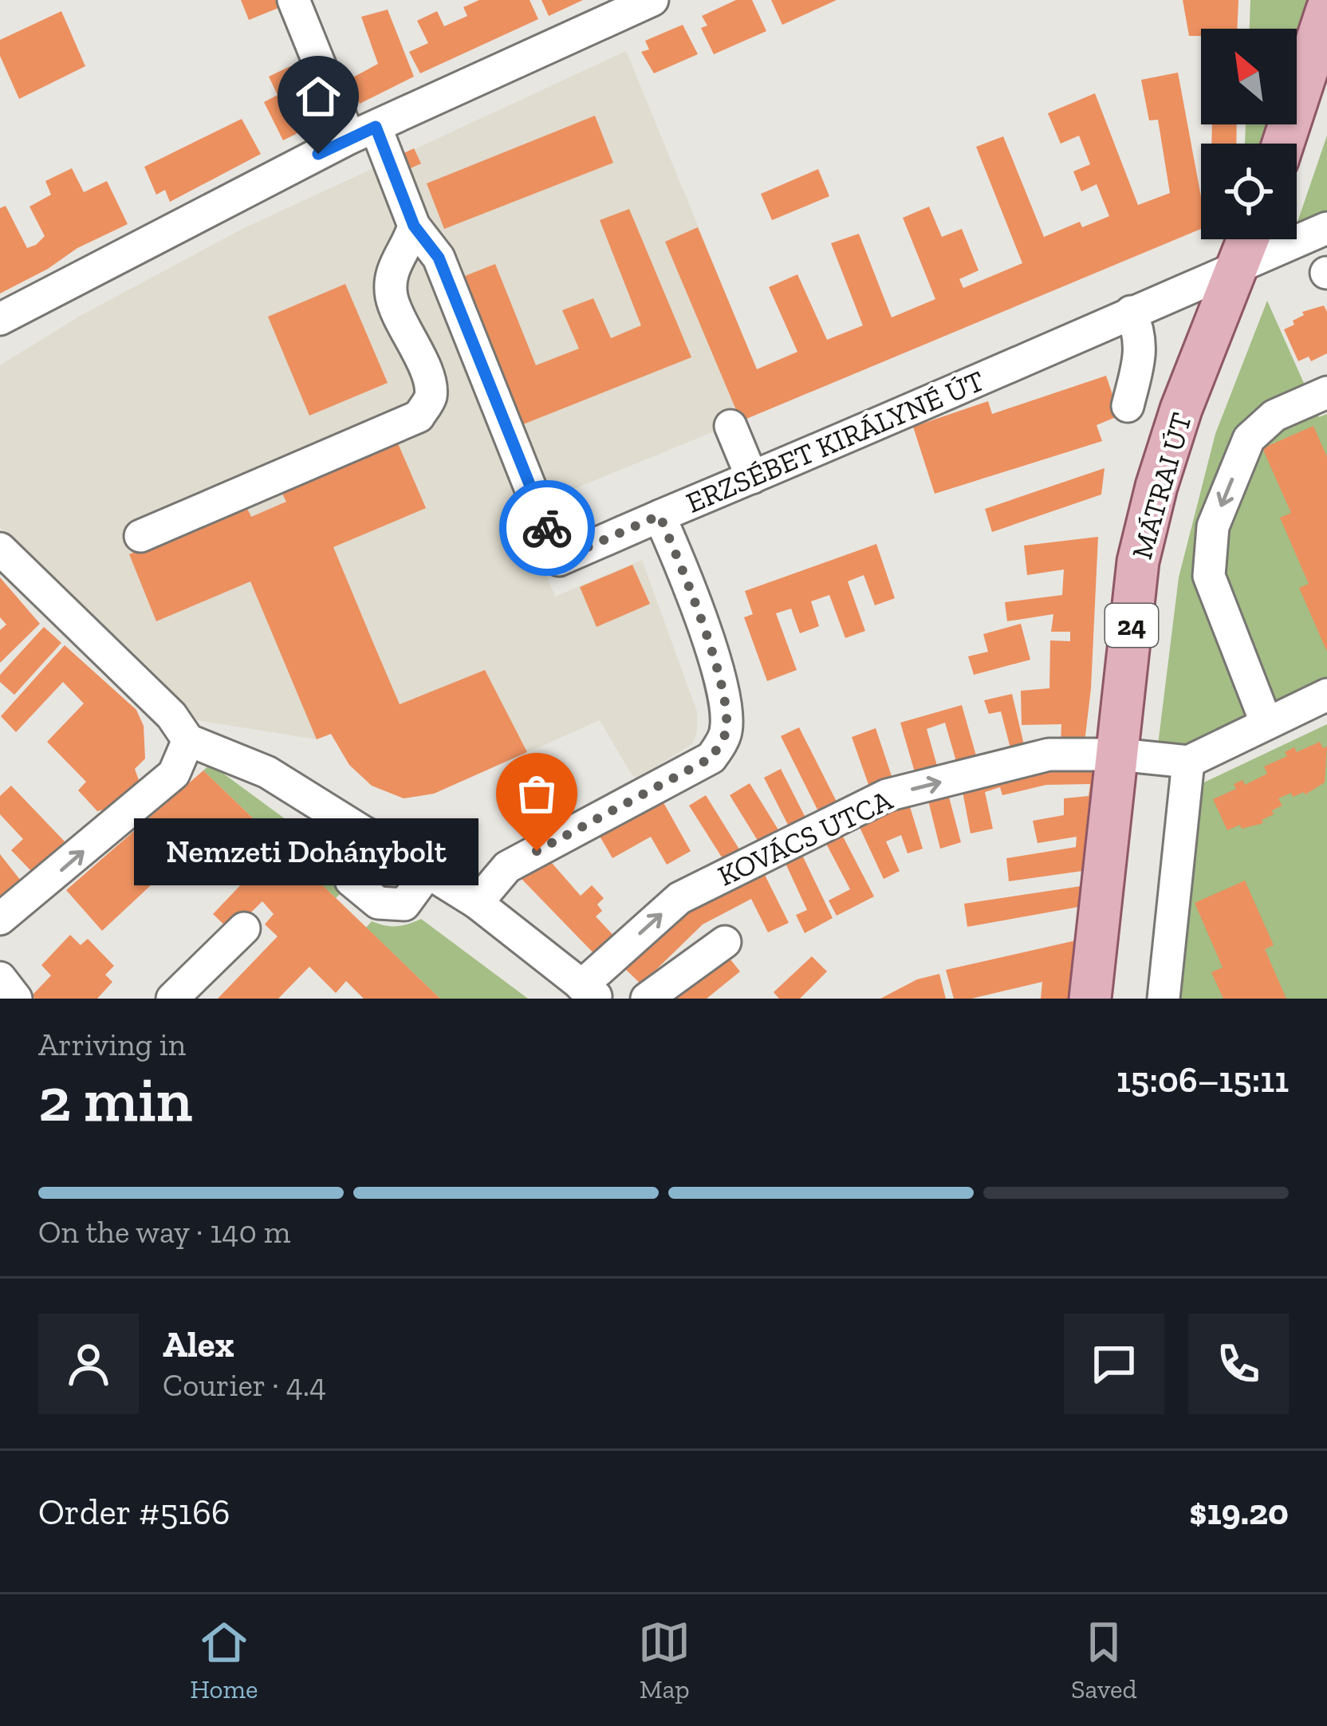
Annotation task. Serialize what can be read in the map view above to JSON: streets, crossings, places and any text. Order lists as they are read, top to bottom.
{
  "streets": {
    "main road": ["MÁTRAI ÚT", "24"],
    "street": ["ERZSÉBET KIRÁLYNÉ ÚT", "KOVÁCS UTCA"]
  },
  "crossings": [
    ["ERZSÉBET KIRÁLYNÉ ÚT", "MÁTRAI ÚT"],
    ["MÁTRAI ÚT", "KOVÁCS UTCA"]
  ],
  "one_way": ["KOVÁCS UTCA"],
  "places": ["Nemzeti Dohánybolt"],
  "north": "top left",
  "page": {
    "bubble": "Nemzeti Dohánybolt",
    "heading": ["2 min", "Arriving in", "15:06–15:11"],
    "panel": [
      "Alex",
      "Courier · 4.4",
      "Order #5166",
      "$19.20"
    ],
    "bar": "On the way · 140 m",
    "tabs": ["Home", "Map", "Saved"]
  }
}
